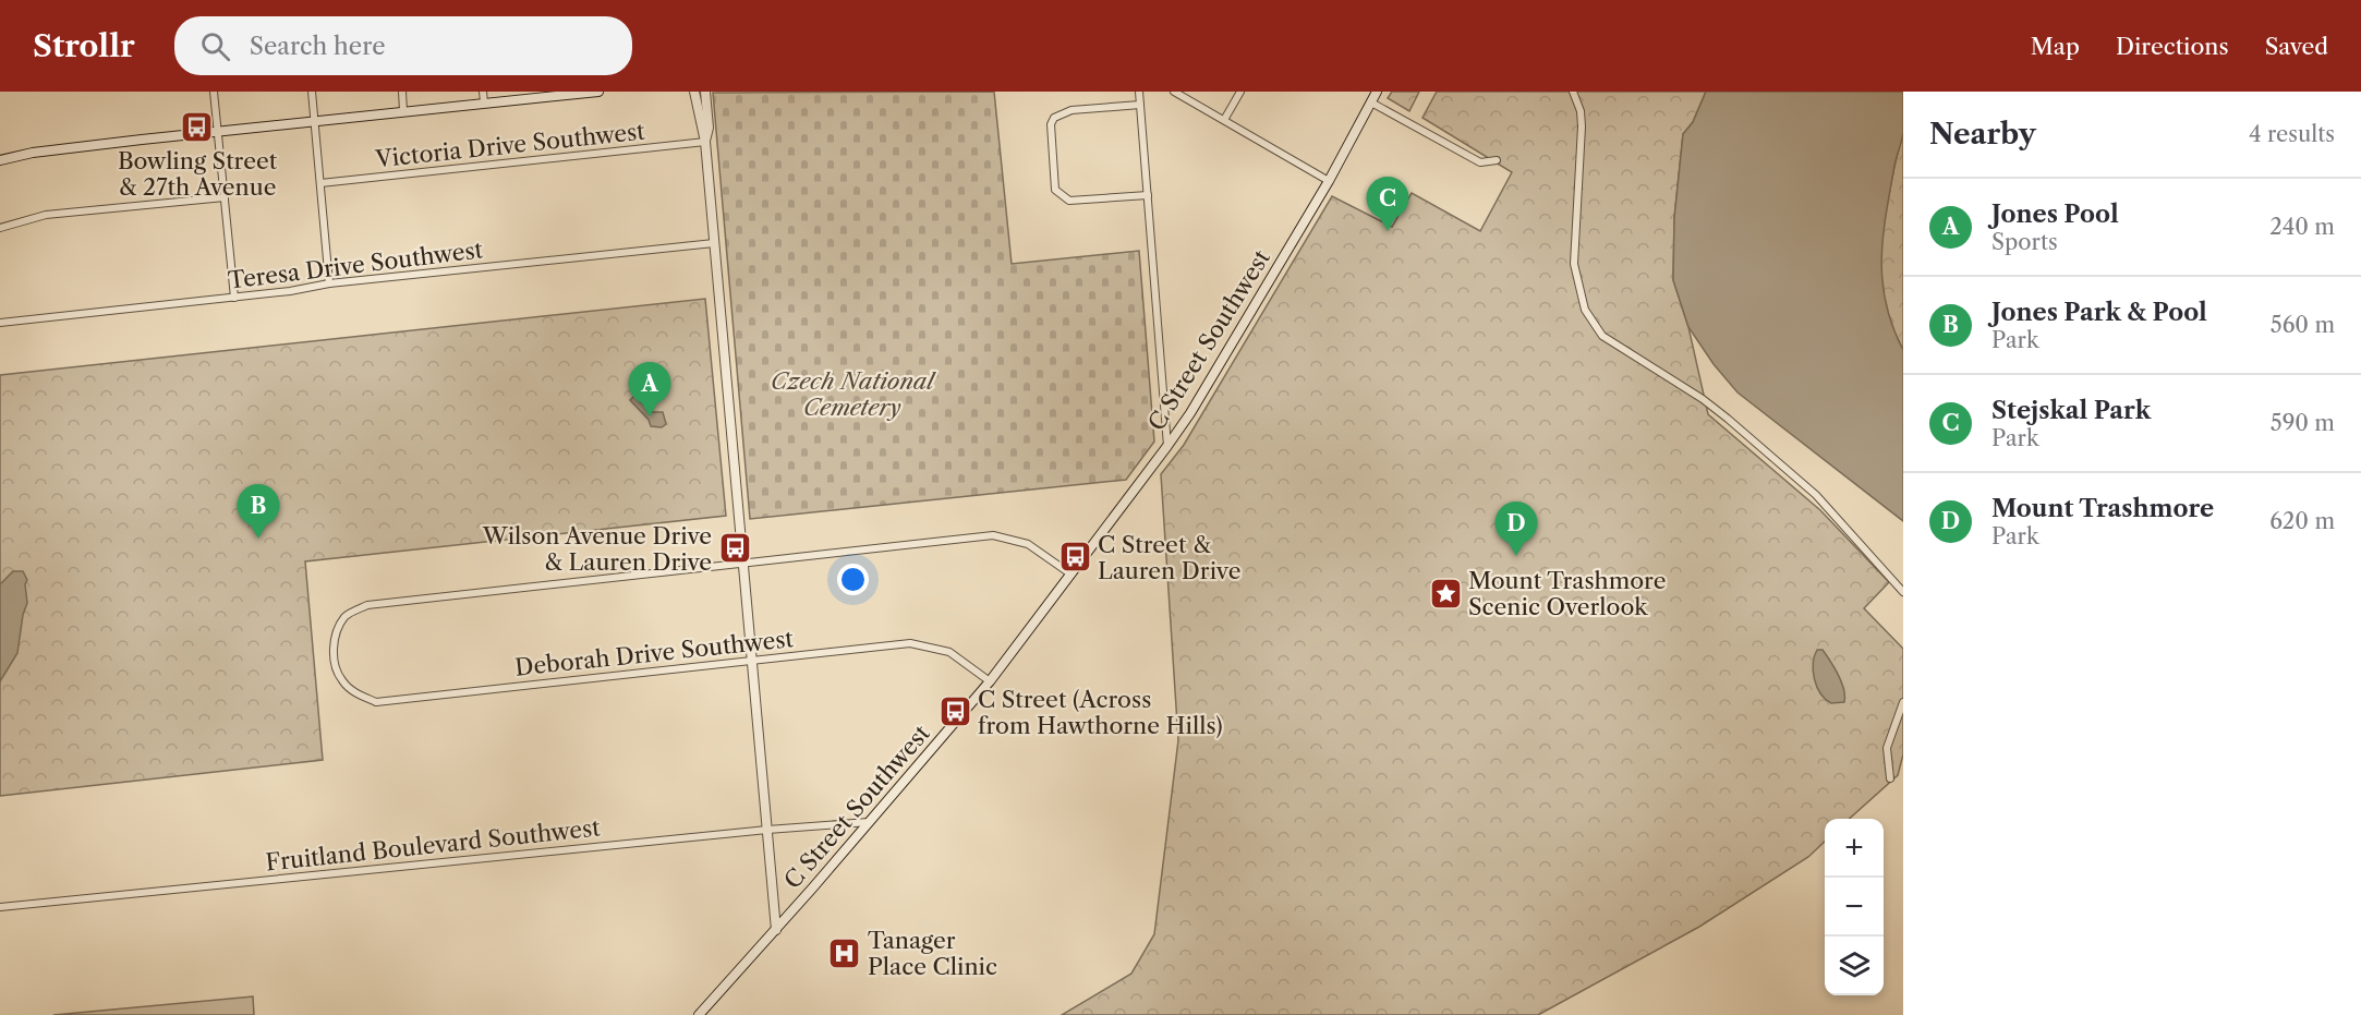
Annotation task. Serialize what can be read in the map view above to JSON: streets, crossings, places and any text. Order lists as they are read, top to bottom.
{
  "streets": {
    "main road": ["C Street Southwest"],
    "street": [
      "Victoria Drive Southwest",
      "Teresa Drive Southwest",
      "Deborah Drive Southwest",
      "Fruitland Boulevard Southwest"
    ]
  },
  "crossings": [
    ["C Street Southwest", "Deborah Drive Southwest"],
    ["C Street Southwest", "Fruitland Boulevard Southwest"]
  ],
  "parks": ["Czech National Cemetery"],
  "places": {
    "bus stop": [
      "Bowling Street & 27th Avenue",
      "Wilson Avenue Drive & Lauren Drive",
      "C Street & Lauren Drive",
      "C Street (Across from Hawthorne Hills)"
    ],
    "place": ["Mount Trashmore Scenic Overlook"],
    "hospital": ["Tanager Place Clinic"]
  },
  "page": {
    "header": "Strollr",
    "search": "Search here",
    "nav": ["Map", "Directions", "Saved"],
    "heading": ["Nearby", "4 results"],
    "pins": [
      "C",
      "A",
      "B",
      "D"
    ],
    "list": [
      {
        "mark": "A",
        "name": "Jones Pool",
        "note": "Sports",
        "value": "240 m"
      },
      {
        "mark": "B",
        "name": "Jones Park & Pool",
        "note": "Park",
        "value": "560 m"
      },
      {
        "mark": "C",
        "name": "Stejskal Park",
        "note": "Park",
        "value": "590 m"
      },
      {
        "mark": "D",
        "name": "Mount Trashmore",
        "note": "Park",
        "value": "620 m"
      }
    ],
    "map_buttons": ["+", "−"]
  }
}
